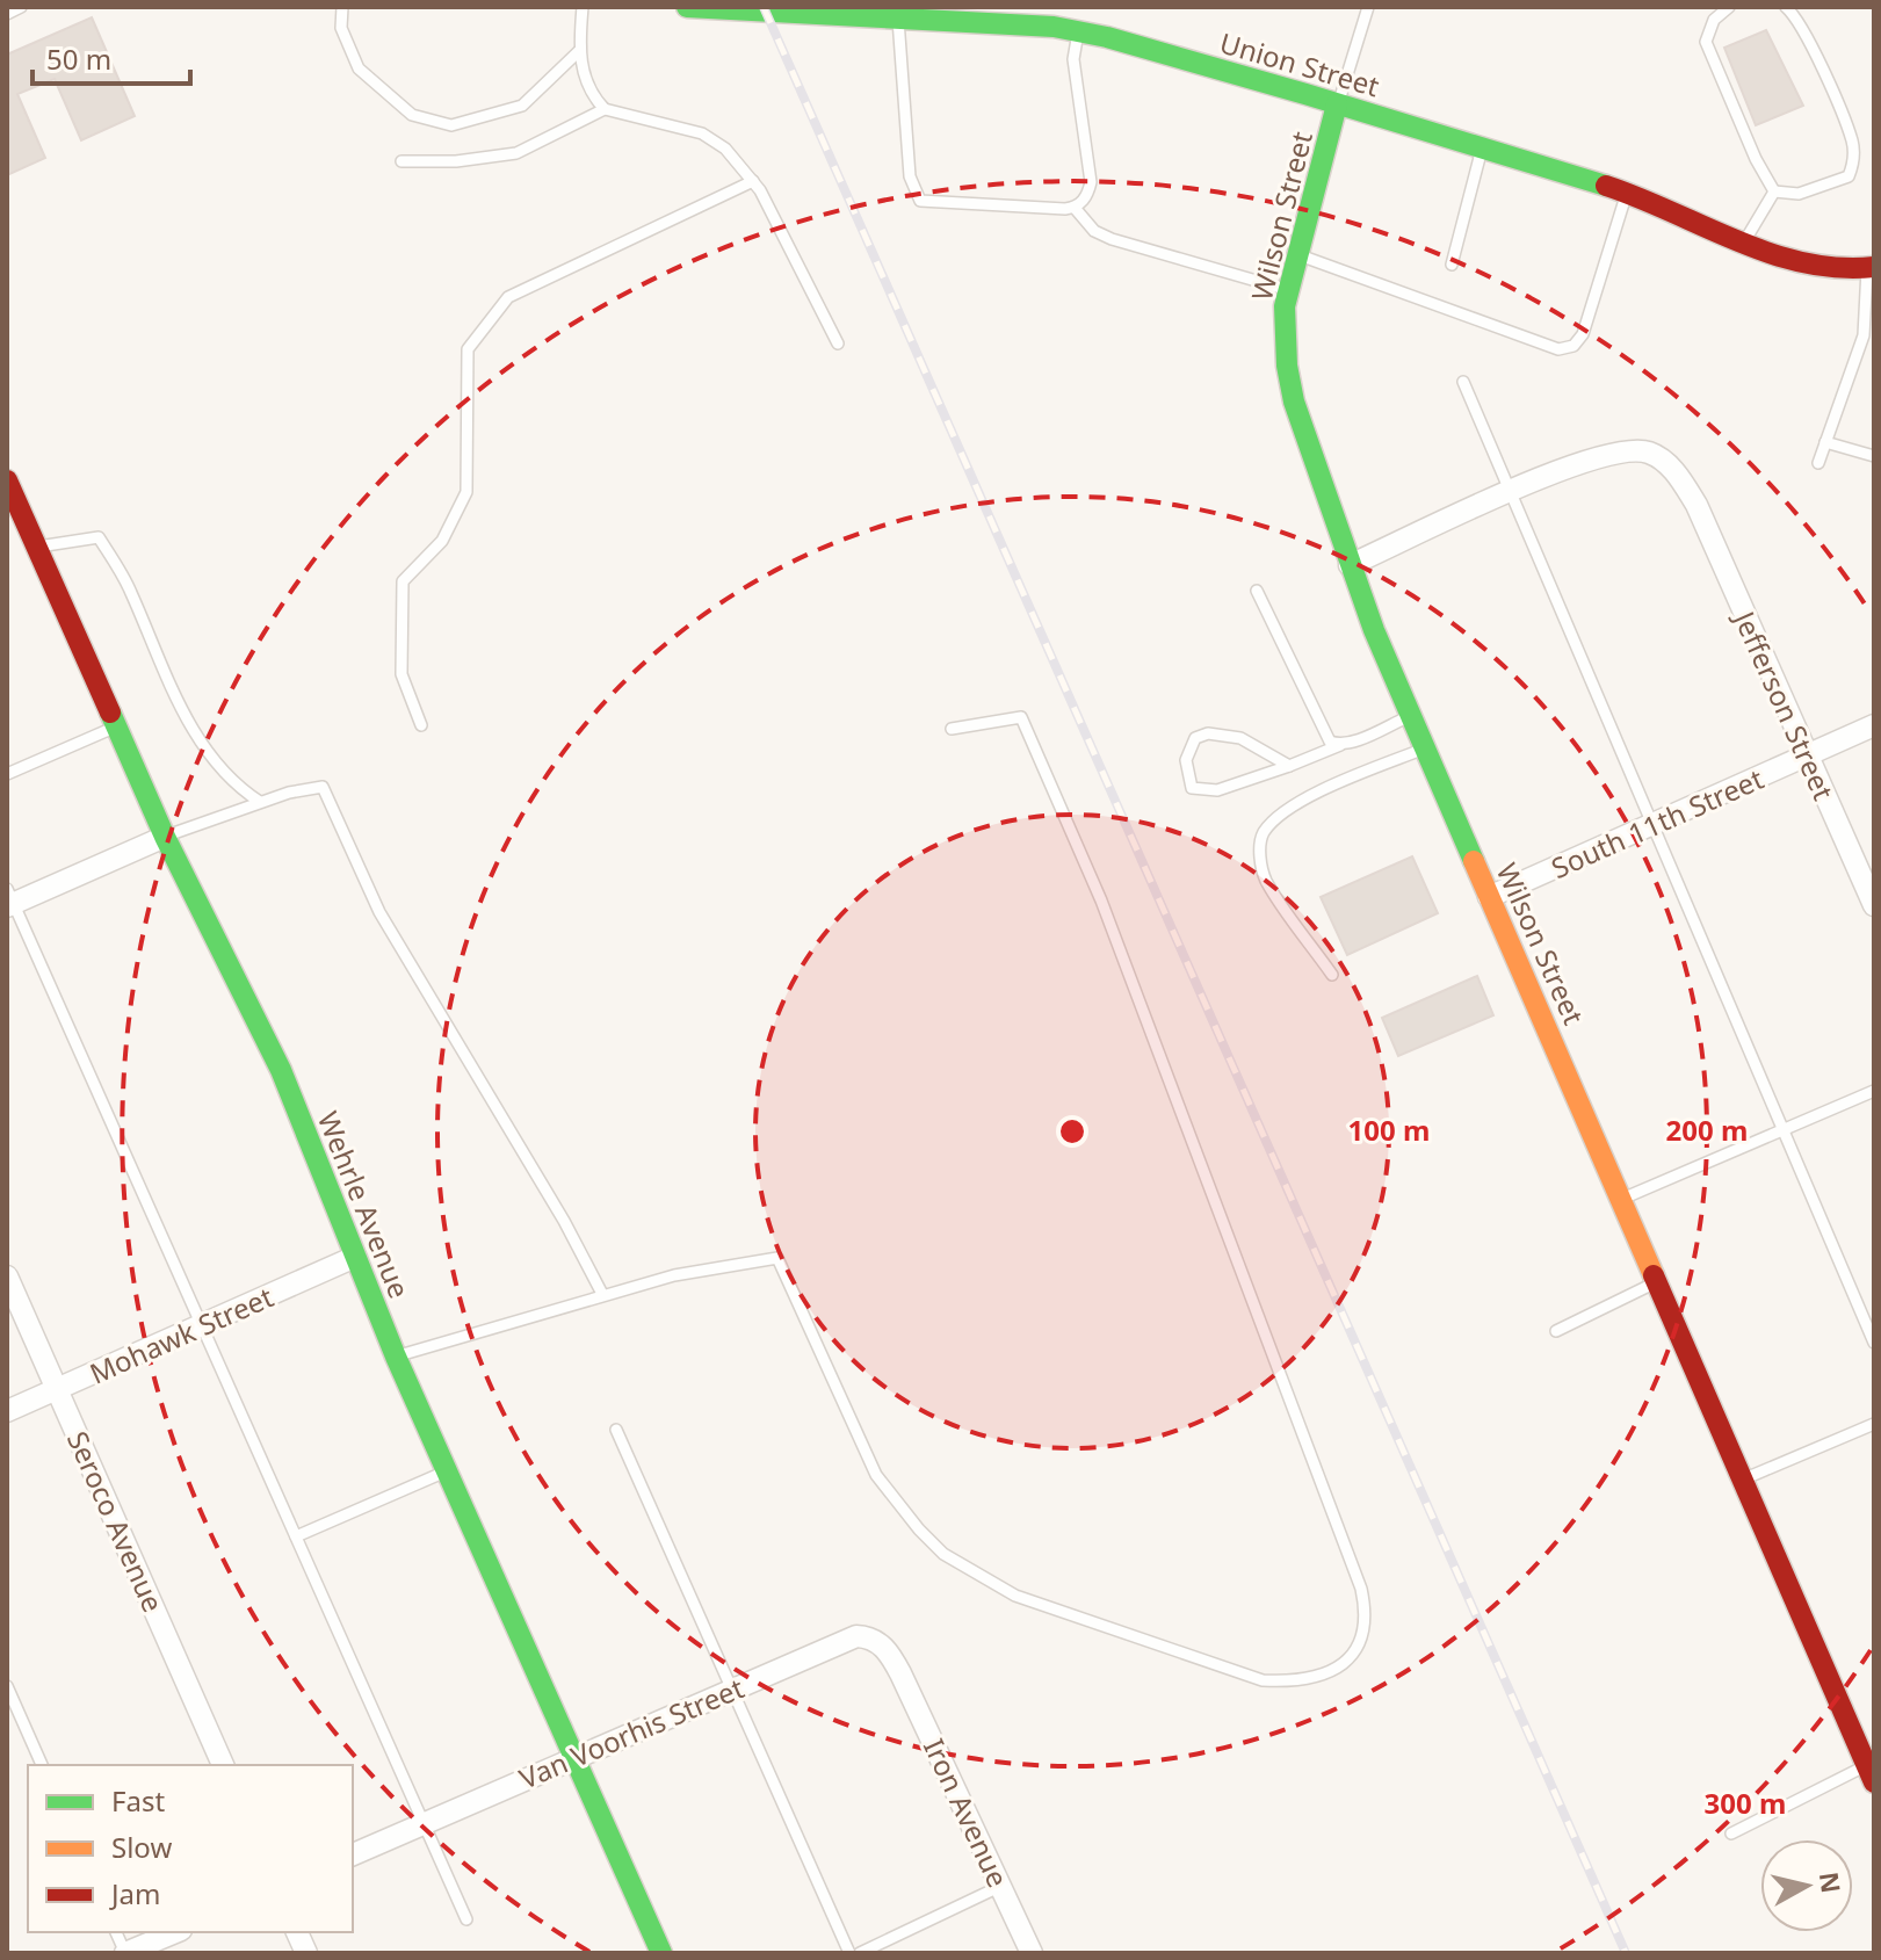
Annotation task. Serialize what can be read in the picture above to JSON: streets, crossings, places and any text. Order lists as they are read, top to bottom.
{
  "streets": {
    "street": [
      "Union Street",
      "Wilson Street",
      "Jefferson Street",
      "South 11th Street",
      "Wehrle Avenue",
      "Mohawk Street",
      "Seroco Avenue",
      "Van Voorhis Street",
      "Iron Avenue"
    ]
  },
  "crossings": [
    ["Union Street", "Wilson Street"],
    ["Wilson Street", "South 11th Street"],
    ["Jefferson Street", "South 11th Street"],
    ["Wehrle Avenue", "Mohawk Street"],
    ["Wehrle Avenue", "Van Voorhis Street"],
    ["Mohawk Street", "Seroco Avenue"],
    ["Van Voorhis Street", "Iron Avenue"]
  ],
  "legend": ["Fast", "Slow", "Jam"],
  "scale_bar": "50 m",
  "north": "right",
  "rings": ["100 m", "200 m", "300 m"]
}
